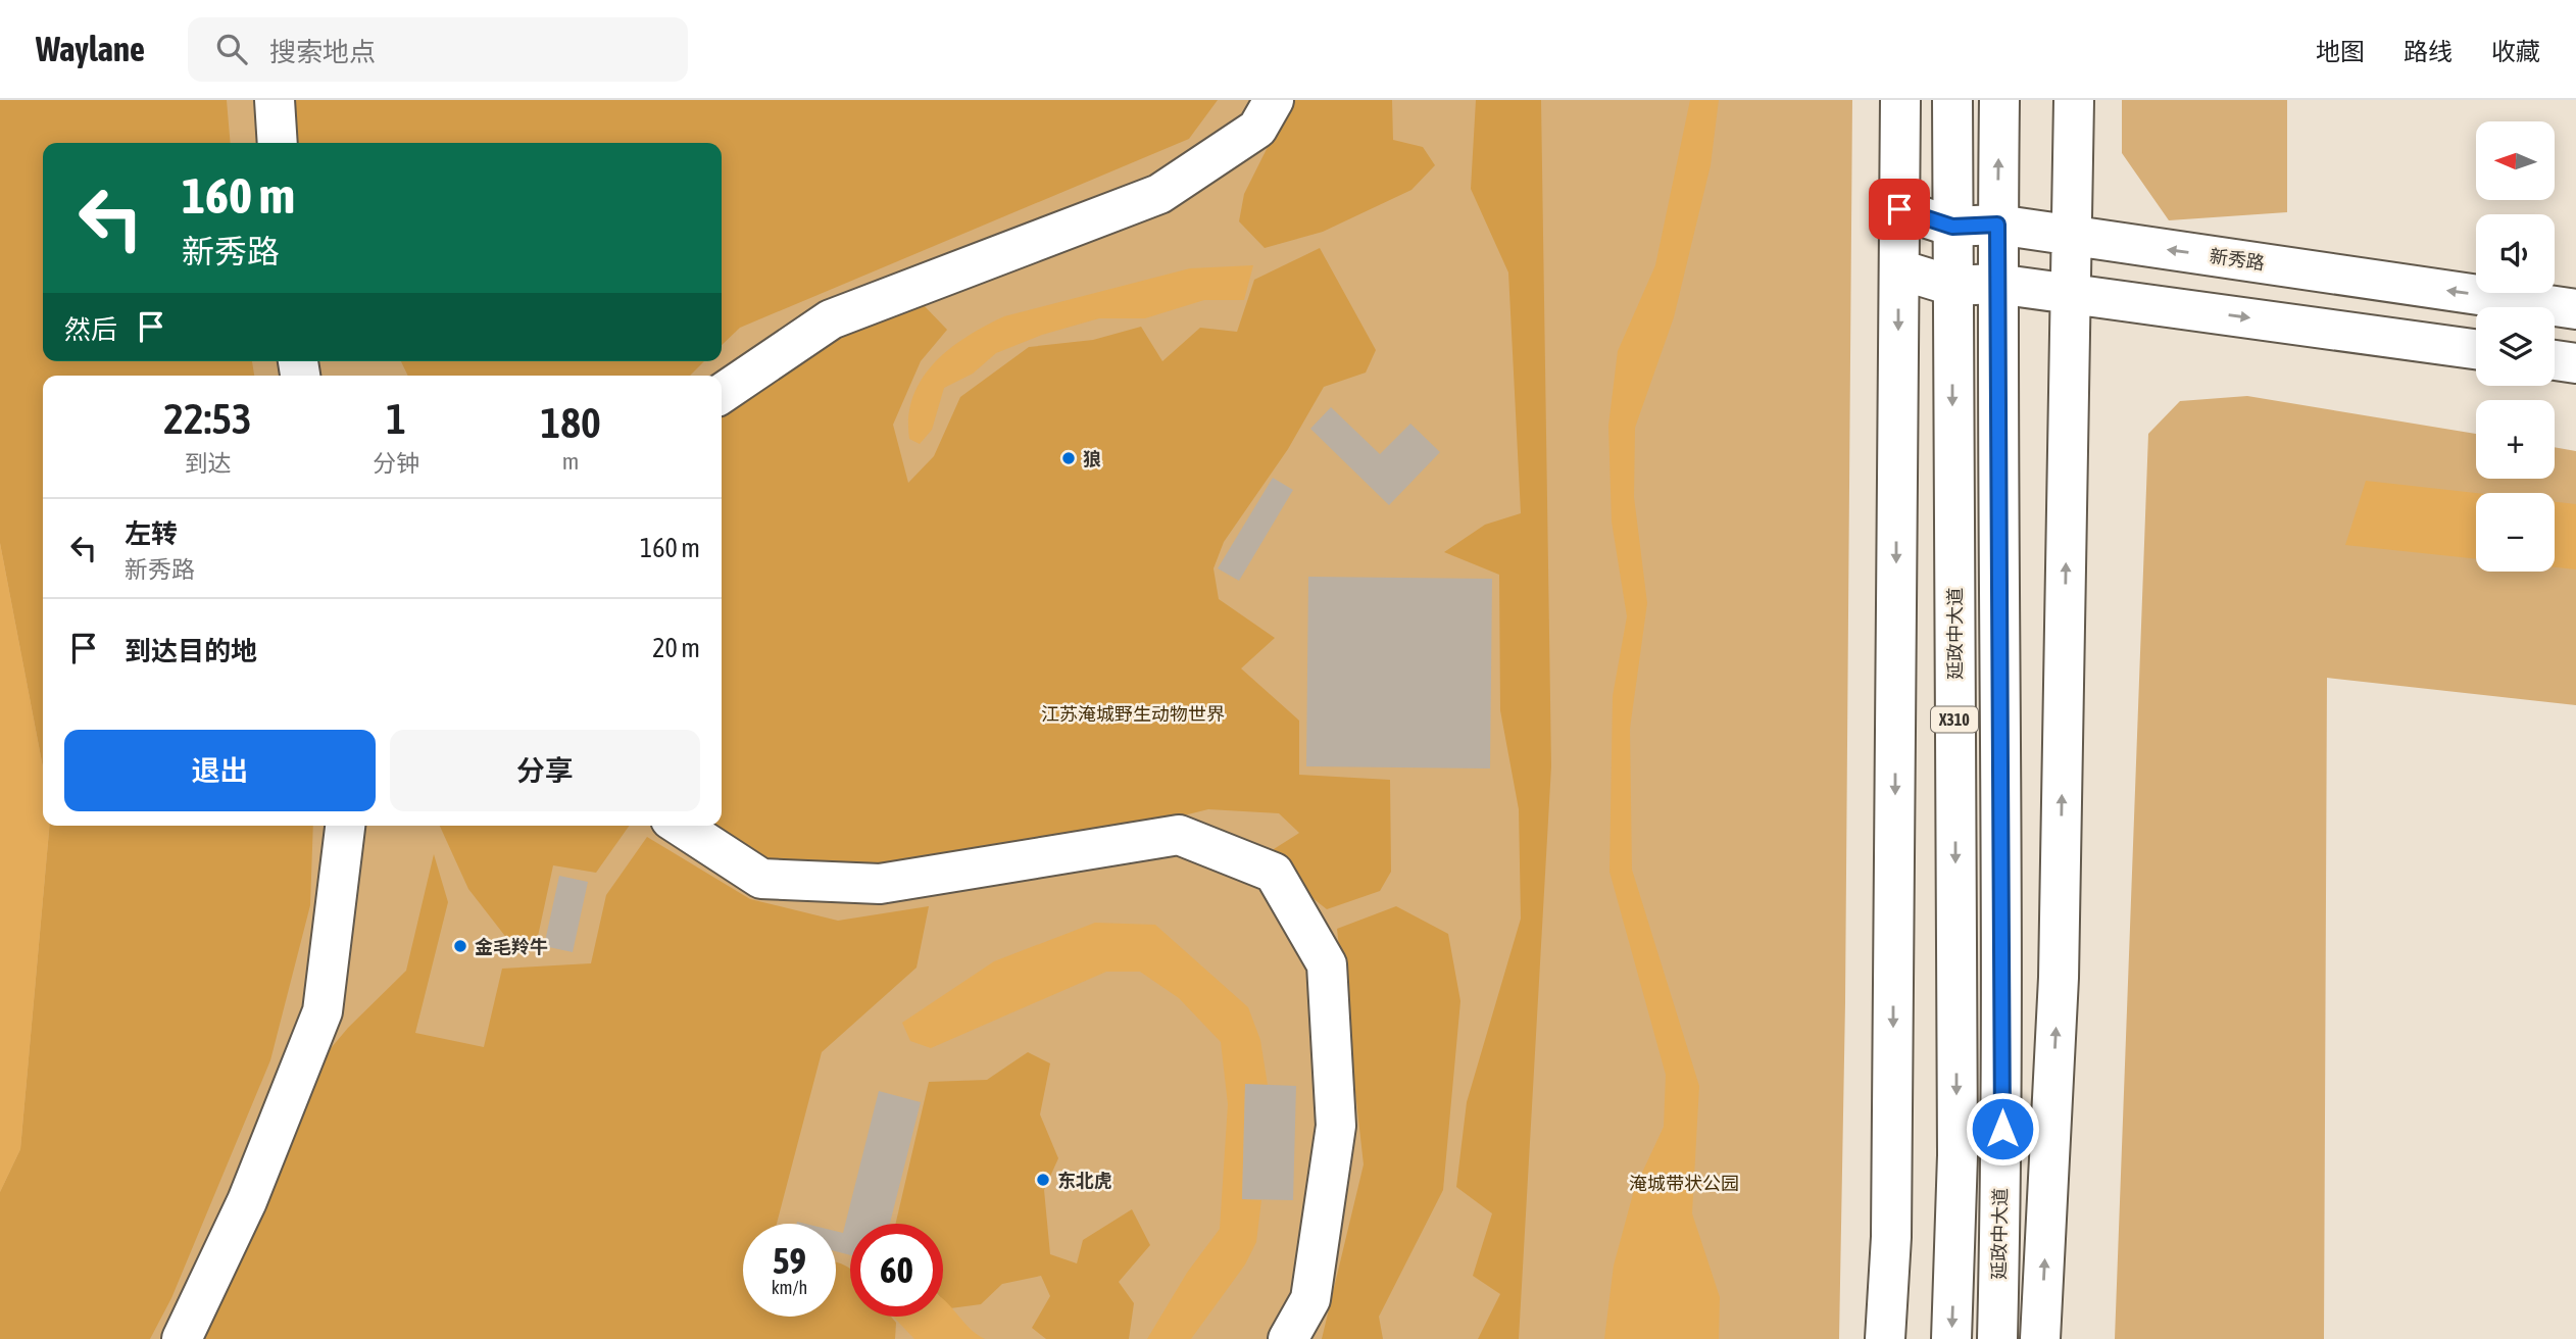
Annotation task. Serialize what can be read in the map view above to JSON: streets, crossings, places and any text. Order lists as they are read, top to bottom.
{
  "streets": {
    "street": ["新秀路", "延政中大道", "X310"]
  },
  "crossings": [
    ["新秀路", "延政中大道"]
  ],
  "parks": ["江苏淹城野生动物世界", "淹城带状公园"],
  "places": ["狼", "金毛羚牛", "东北虎"],
  "north": "left",
  "page": {
    "header": "Waylane",
    "search": "搜索地点",
    "nav": ["地图", "路线", "收藏"],
    "map_buttons": ["+", "−"],
    "turn": ["160 m", "新秀路"],
    "then": "然后",
    "eta": [
      "22:53",
      "到达",
      "1",
      "分钟",
      "180",
      "m"
    ],
    "list": [
      {
        "name": "左转",
        "note": "新秀路",
        "value": "160 m"
      },
      {
        "name": "到达目的地",
        "value": "20 m"
      }
    ],
    "buttons": ["退出", "分享"],
    "speed": "59 km/h",
    "limit": "60"
  }
}
